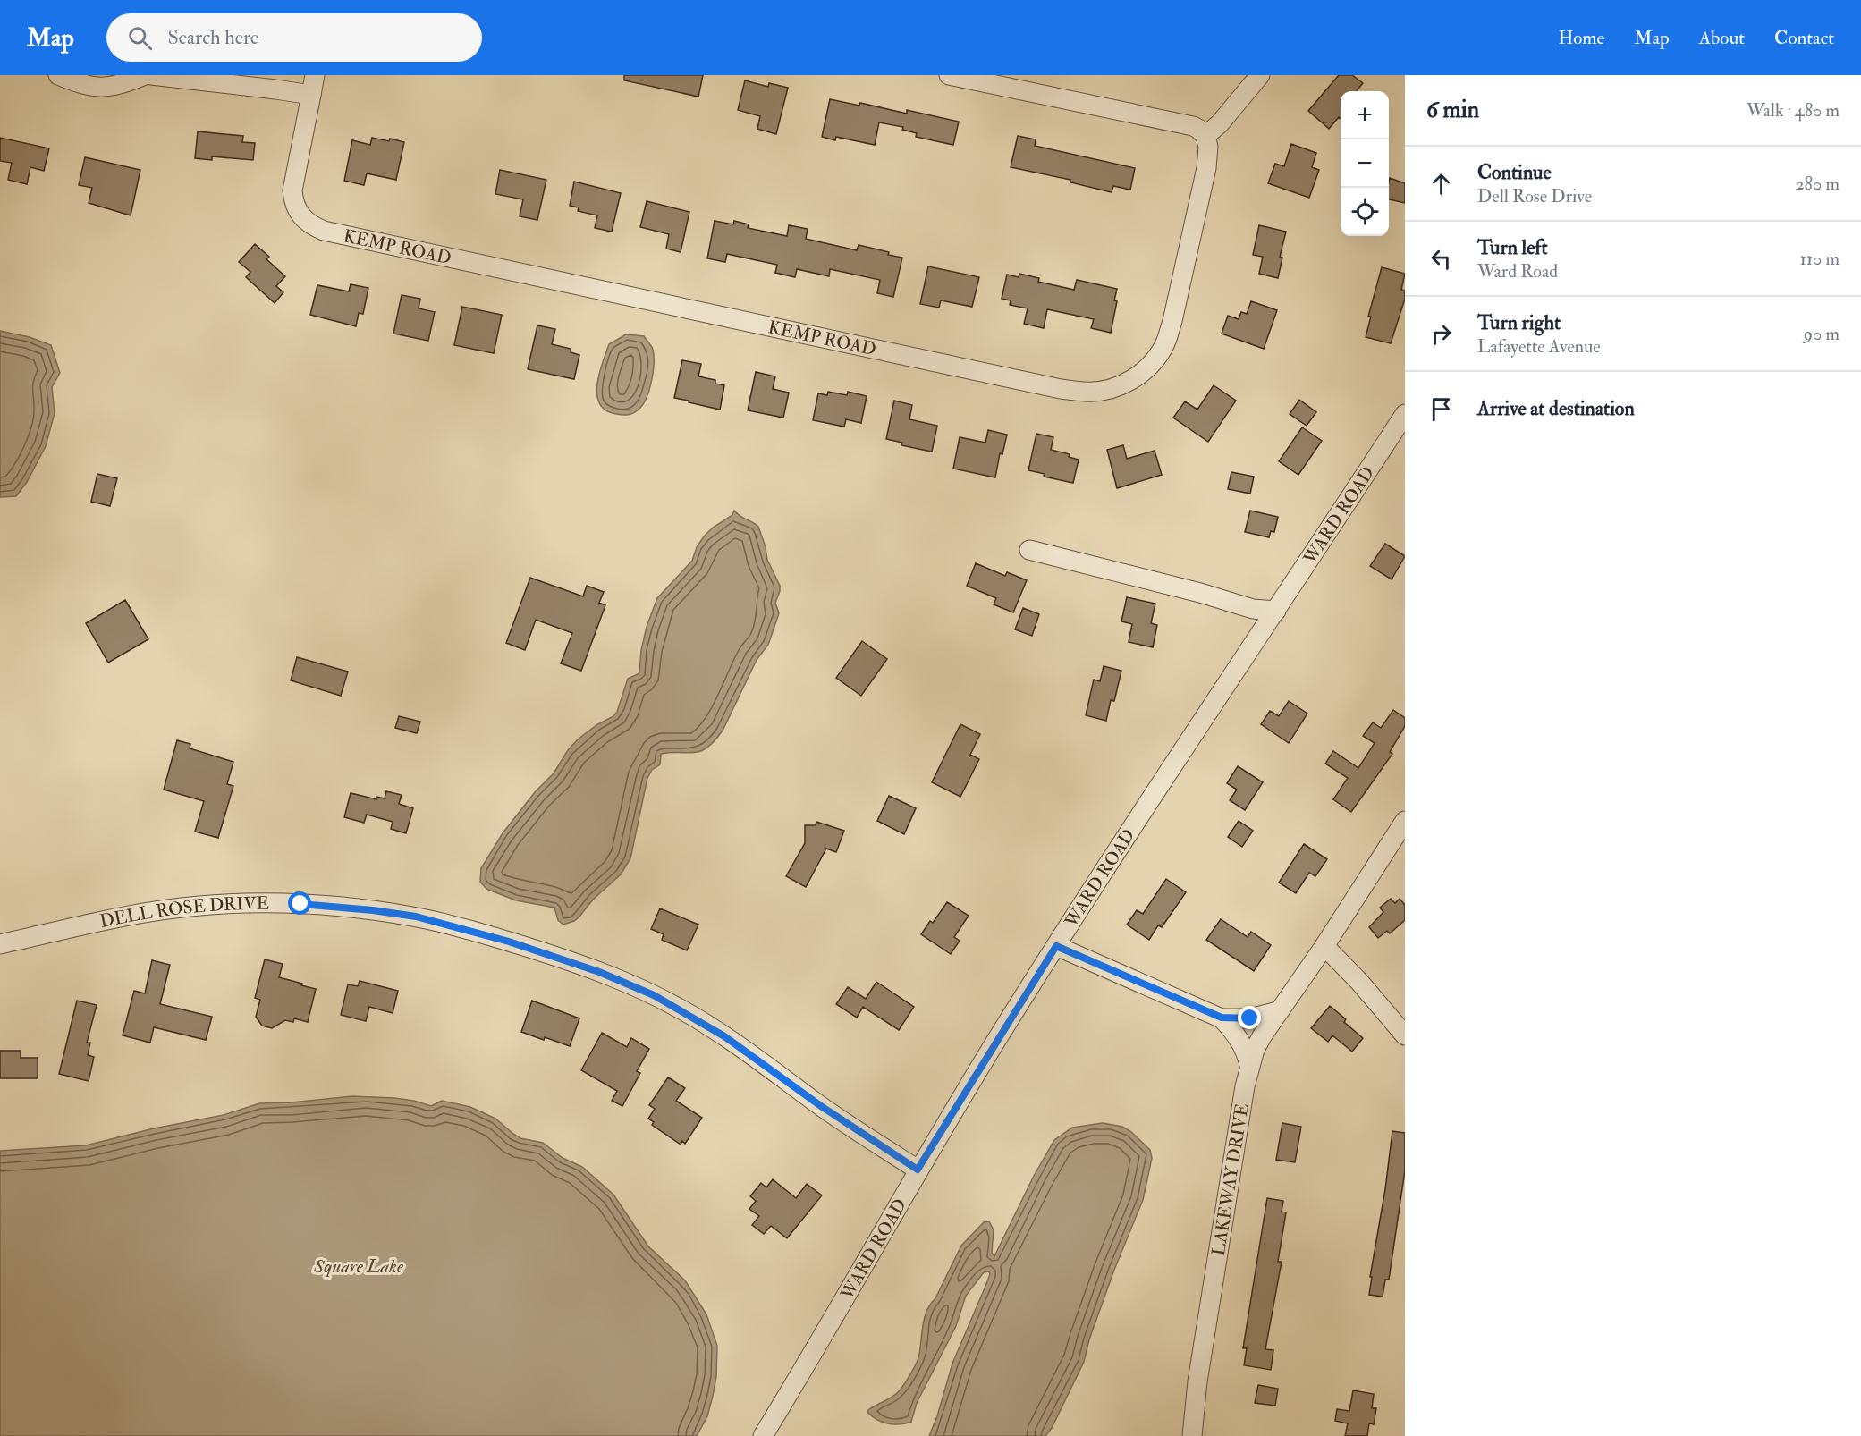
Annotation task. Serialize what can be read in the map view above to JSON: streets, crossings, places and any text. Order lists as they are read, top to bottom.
{
  "streets": {
    "street": [
      "KEMP ROAD",
      "WARD ROAD",
      "DELL ROSE DRIVE",
      "LAKEWAY DRIVE"
    ]
  },
  "crossings": [
    ["WARD ROAD", "DELL ROSE DRIVE"]
  ],
  "water": ["Square Lake"],
  "page": {
    "header": "Map",
    "search": "Search here",
    "nav": [
      "Home",
      "Map",
      "About",
      "Contact"
    ],
    "heading": ["6 min", "Walk · 480 m"],
    "map_buttons": ["+", "−"],
    "list": [
      ["Continue", "Dell Rose Drive", "280 m"],
      ["Turn left", "Ward Road", "110 m"],
      ["Turn right", "Lafayette Avenue", "90 m"],
      "Arrive at destination"
    ]
  }
}
